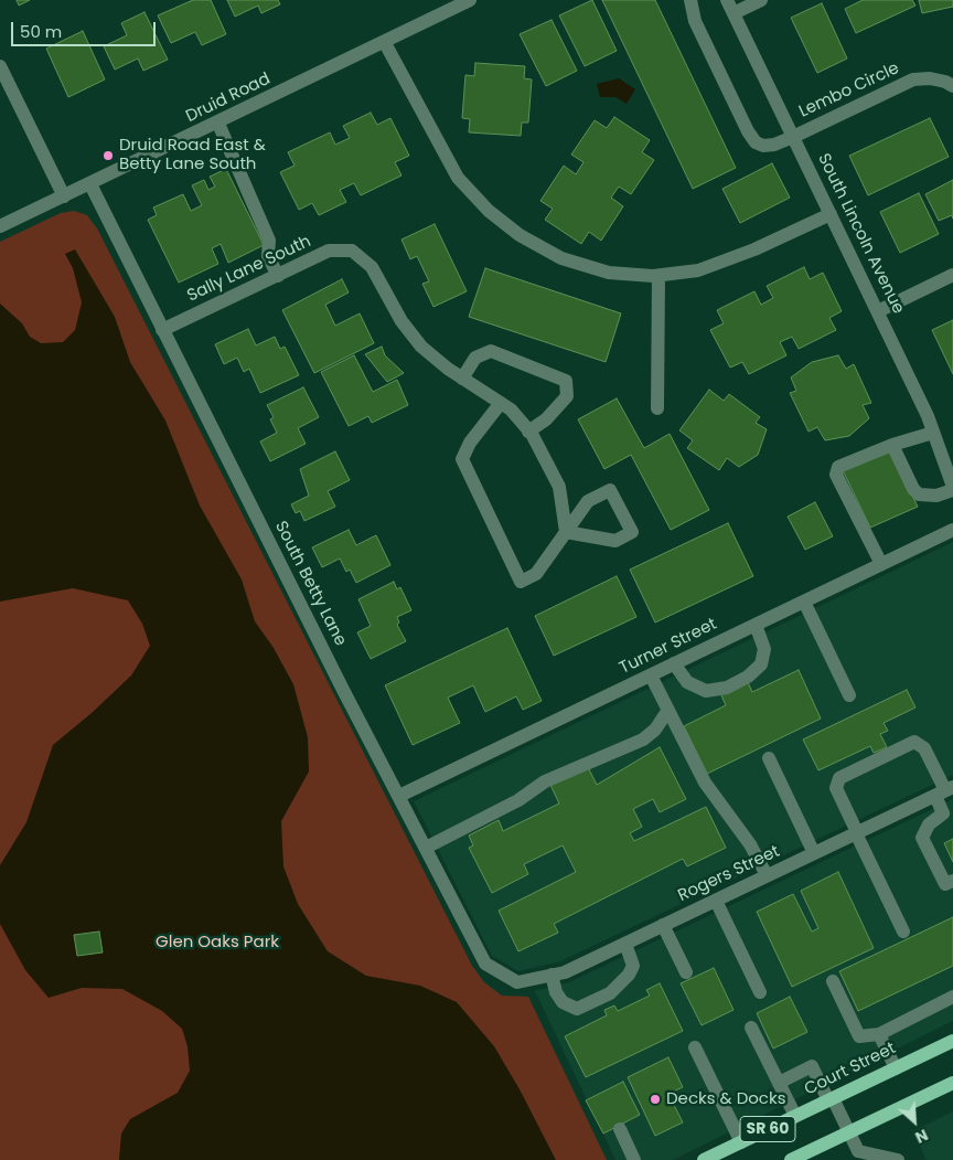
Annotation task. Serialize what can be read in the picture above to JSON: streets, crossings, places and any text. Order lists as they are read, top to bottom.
{
  "streets": {
    "main road": ["Court Street", "SR 60"],
    "street": [
      "Lembo Circle",
      "Druid Road",
      "South Lincoln Avenue",
      "Sally Lane South",
      "South Betty Lane",
      "Turner Street",
      "Rogers Street"
    ]
  },
  "crossings": [
    ["Lembo Circle", "South Lincoln Avenue"],
    ["Druid Road", "South Betty Lane"],
    ["Sally Lane South", "South Betty Lane"],
    ["South Betty Lane", "Turner Street"],
    ["South Betty Lane", "Rogers Street"]
  ],
  "parks": ["Glen Oaks Park"],
  "places": ["Druid Road East & Betty Lane South", "Decks & Docks"],
  "scale_bar": "50 m",
  "north": "bottom right"
}
